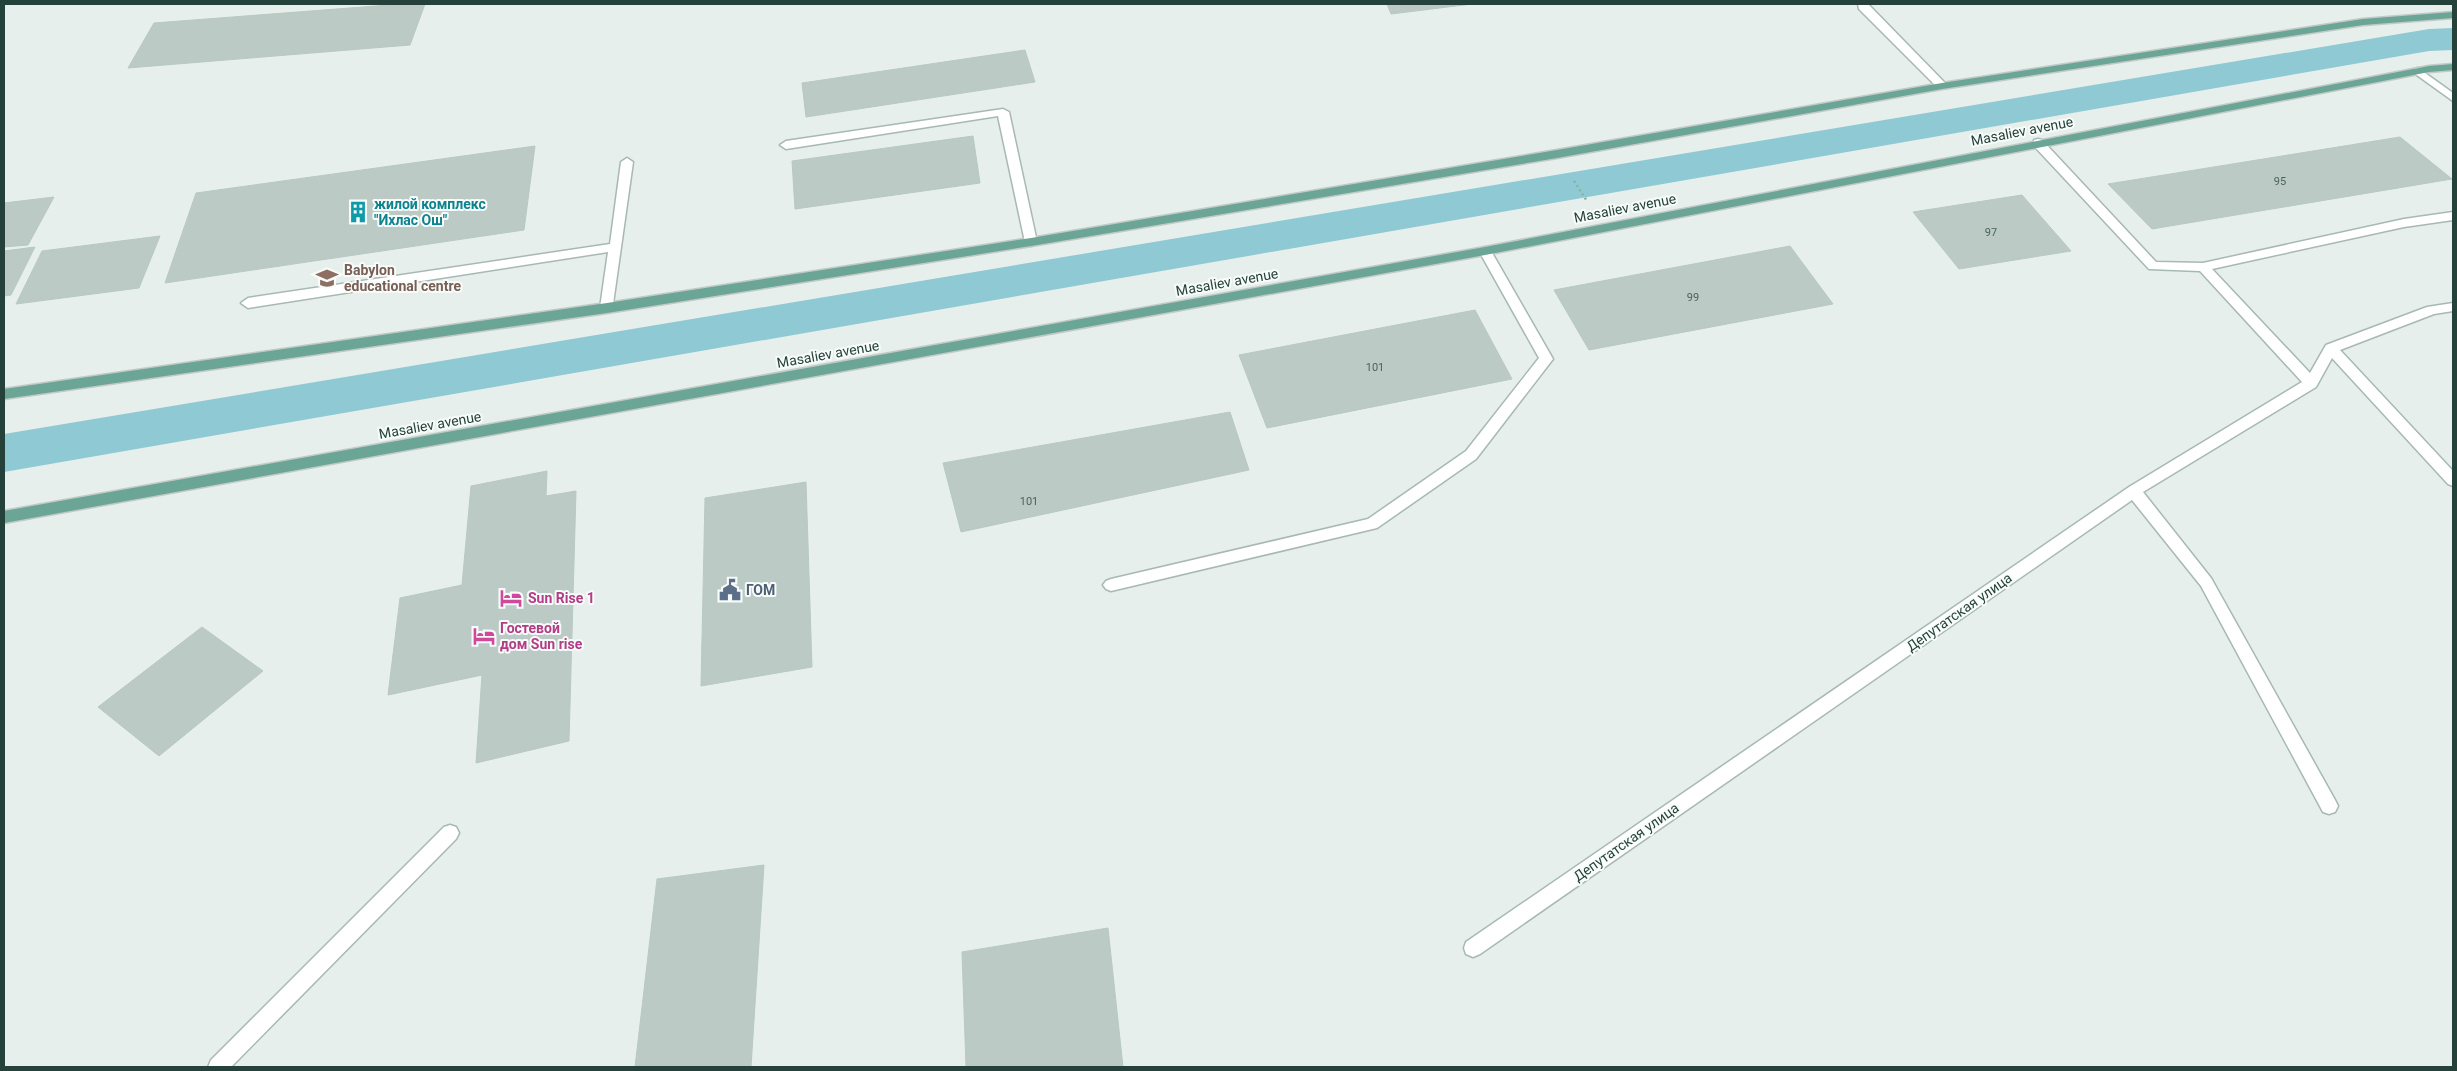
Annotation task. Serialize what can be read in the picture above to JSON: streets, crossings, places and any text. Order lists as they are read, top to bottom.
{
  "streets": {
    "main road": ["Masaliev avenue"],
    "street": ["Депутатская улица"]
  },
  "places": {
    "building": ["жилой комплекс \"Ихлас Ош\""],
    "school or university": ["Babylon educational centre"],
    "public building": ["ГОМ"],
    "hotel": ["Sun Rise 1", "Гостевой дом Sun rise"]
  },
  "house_numbers": [
    "95",
    "97",
    "99",
    "101",
    "101"
  ]
}
